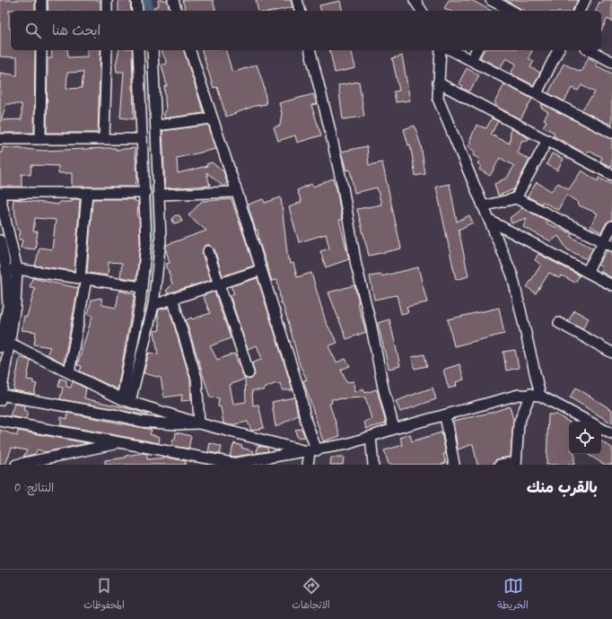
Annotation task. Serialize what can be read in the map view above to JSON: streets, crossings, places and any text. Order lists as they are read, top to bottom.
{
  "page": {
    "search": "ابحث هنا",
    "heading": ["بالقرب منك", "النتائج: 0"],
    "nav": ["الخريطة", "الاتجاهات", "المحفوظات"]
  }
}
